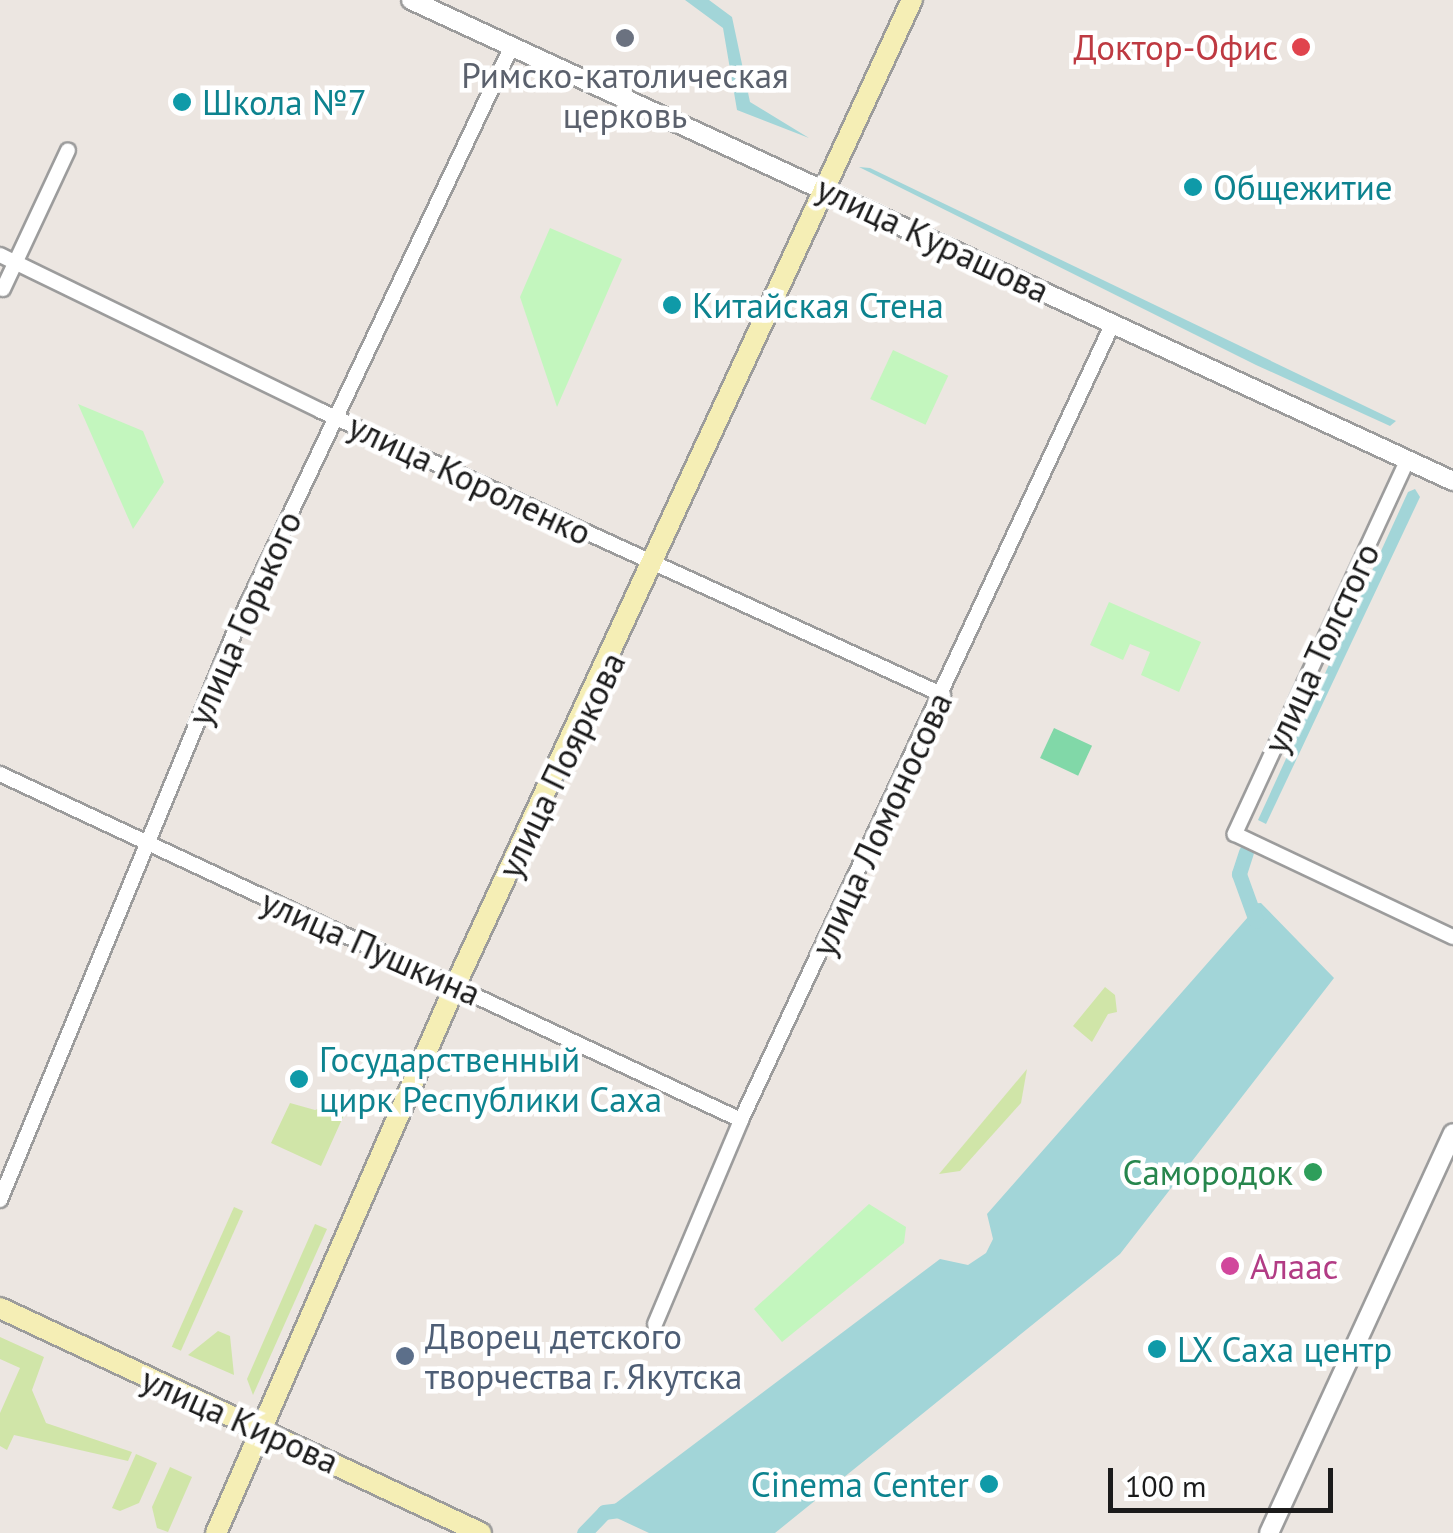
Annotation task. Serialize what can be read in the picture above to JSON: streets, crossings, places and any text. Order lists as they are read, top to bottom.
{
  "streets": {
    "main road": ["улица Пояркова", "улица Кирова"],
    "street": [
      "улица Курашова",
      "улица Короленко",
      "улица Горького",
      "улица Толстого",
      "улица Ломоносова",
      "улица Пушкина"
    ]
  },
  "crossings": [
    ["улица Курашова", "улица Горького"],
    ["улица Курашова", "улица Толстого"],
    ["улица Курашова", "улица Пояркова"],
    ["улица Курашова", "улица Ломоносова"],
    ["улица Короленко", "улица Горького"],
    ["улица Короленко", "улица Пояркова"],
    ["улица Короленко", "улица Ломоносова"],
    ["улица Горького", "улица Пушкина"],
    ["улица Пояркова", "улица Пушкина"],
    ["улица Пояркова", "улица Кирова"],
    ["улица Ломоносова", "улица Пушкина"]
  ],
  "places": [
    "Римско-католическая церковь",
    "Доктор-Офис",
    "Школа №7",
    "Общежитие",
    "Китайская Стена",
    "Государственный цирк Республики Саха",
    "Самородок",
    "Алаас",
    "LX Саха центр",
    "Дворец детского творчества г. Якутска",
    "Cinema Center"
  ],
  "scale_bar": "100 m"
}
